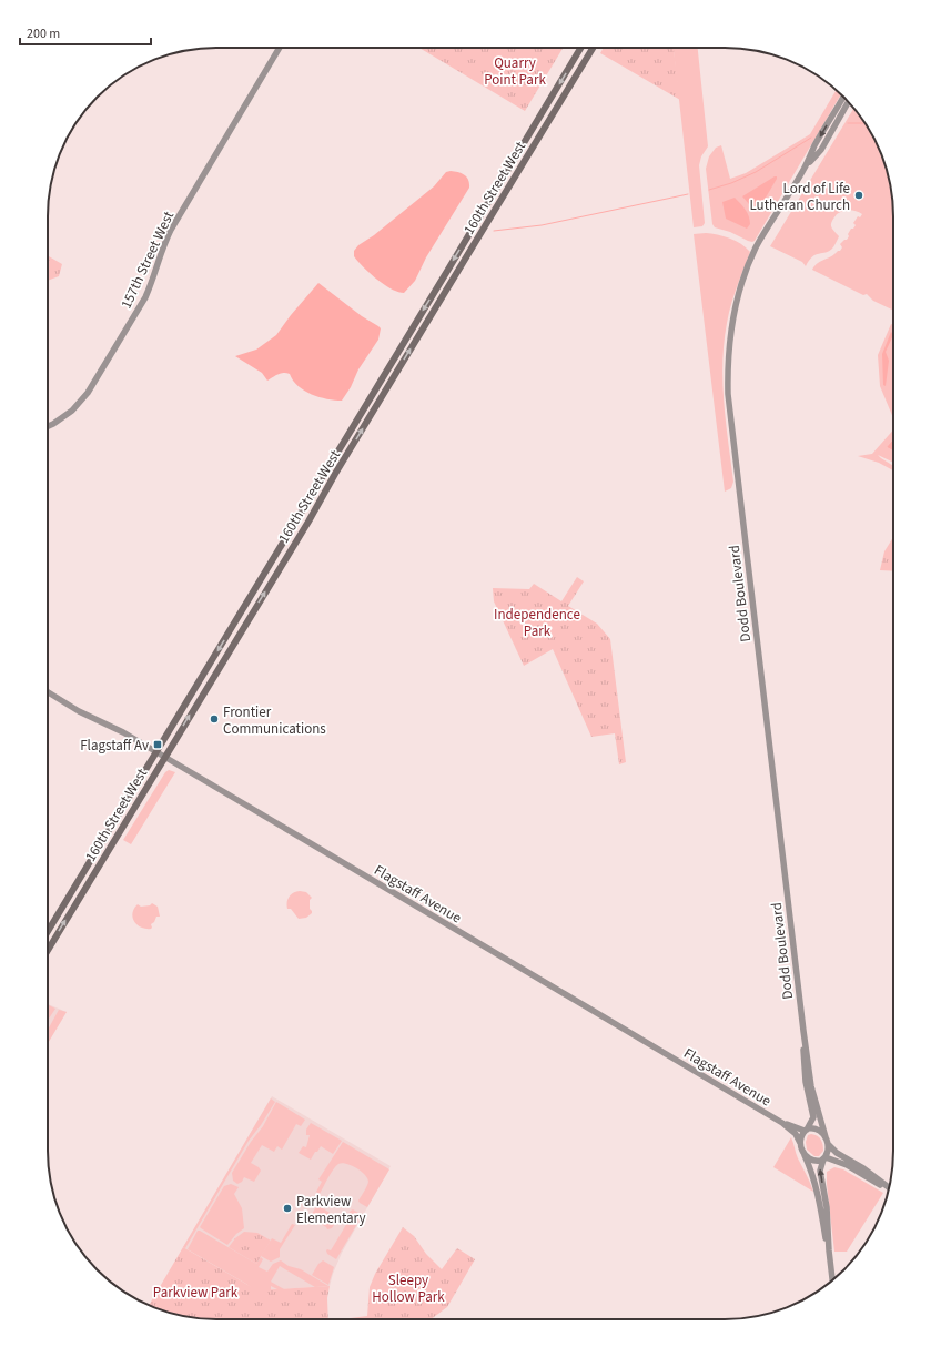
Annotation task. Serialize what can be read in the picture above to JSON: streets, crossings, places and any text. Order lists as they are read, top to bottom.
{
  "streets": {
    "main road": ["160th Street West"],
    "street": ["157th Street West", "Dodd Boulevard", "Flagstaff Avenue"]
  },
  "crossings": [
    ["160th Street West", "Flagstaff Avenue"],
    ["Dodd Boulevard", "Flagstaff Avenue"]
  ],
  "parks": [
    "Quarry Point Park",
    "Independence Park",
    "Sleepy Hollow Park",
    "Parkview Park"
  ],
  "places": {
    "other": ["Lord of Life Lutheran Church", "Frontier Communications", "Parkview Elementary"],
    "transit": ["Flagstaff Av"]
  },
  "scale_bar": "200 m"
}
